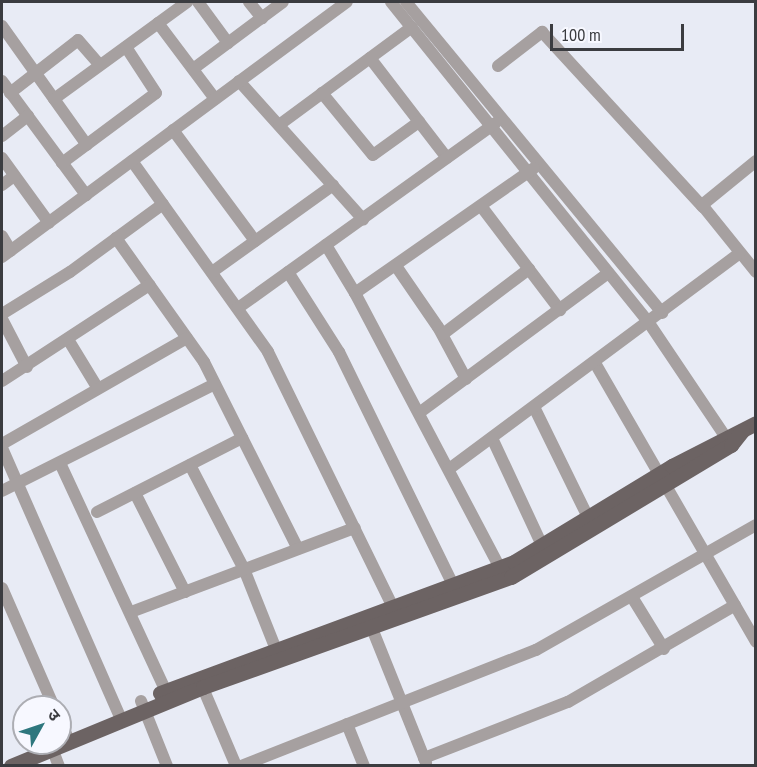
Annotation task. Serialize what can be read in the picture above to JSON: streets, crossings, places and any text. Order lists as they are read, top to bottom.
{
  "scale_bar": "100 m",
  "north": "top right"
}
